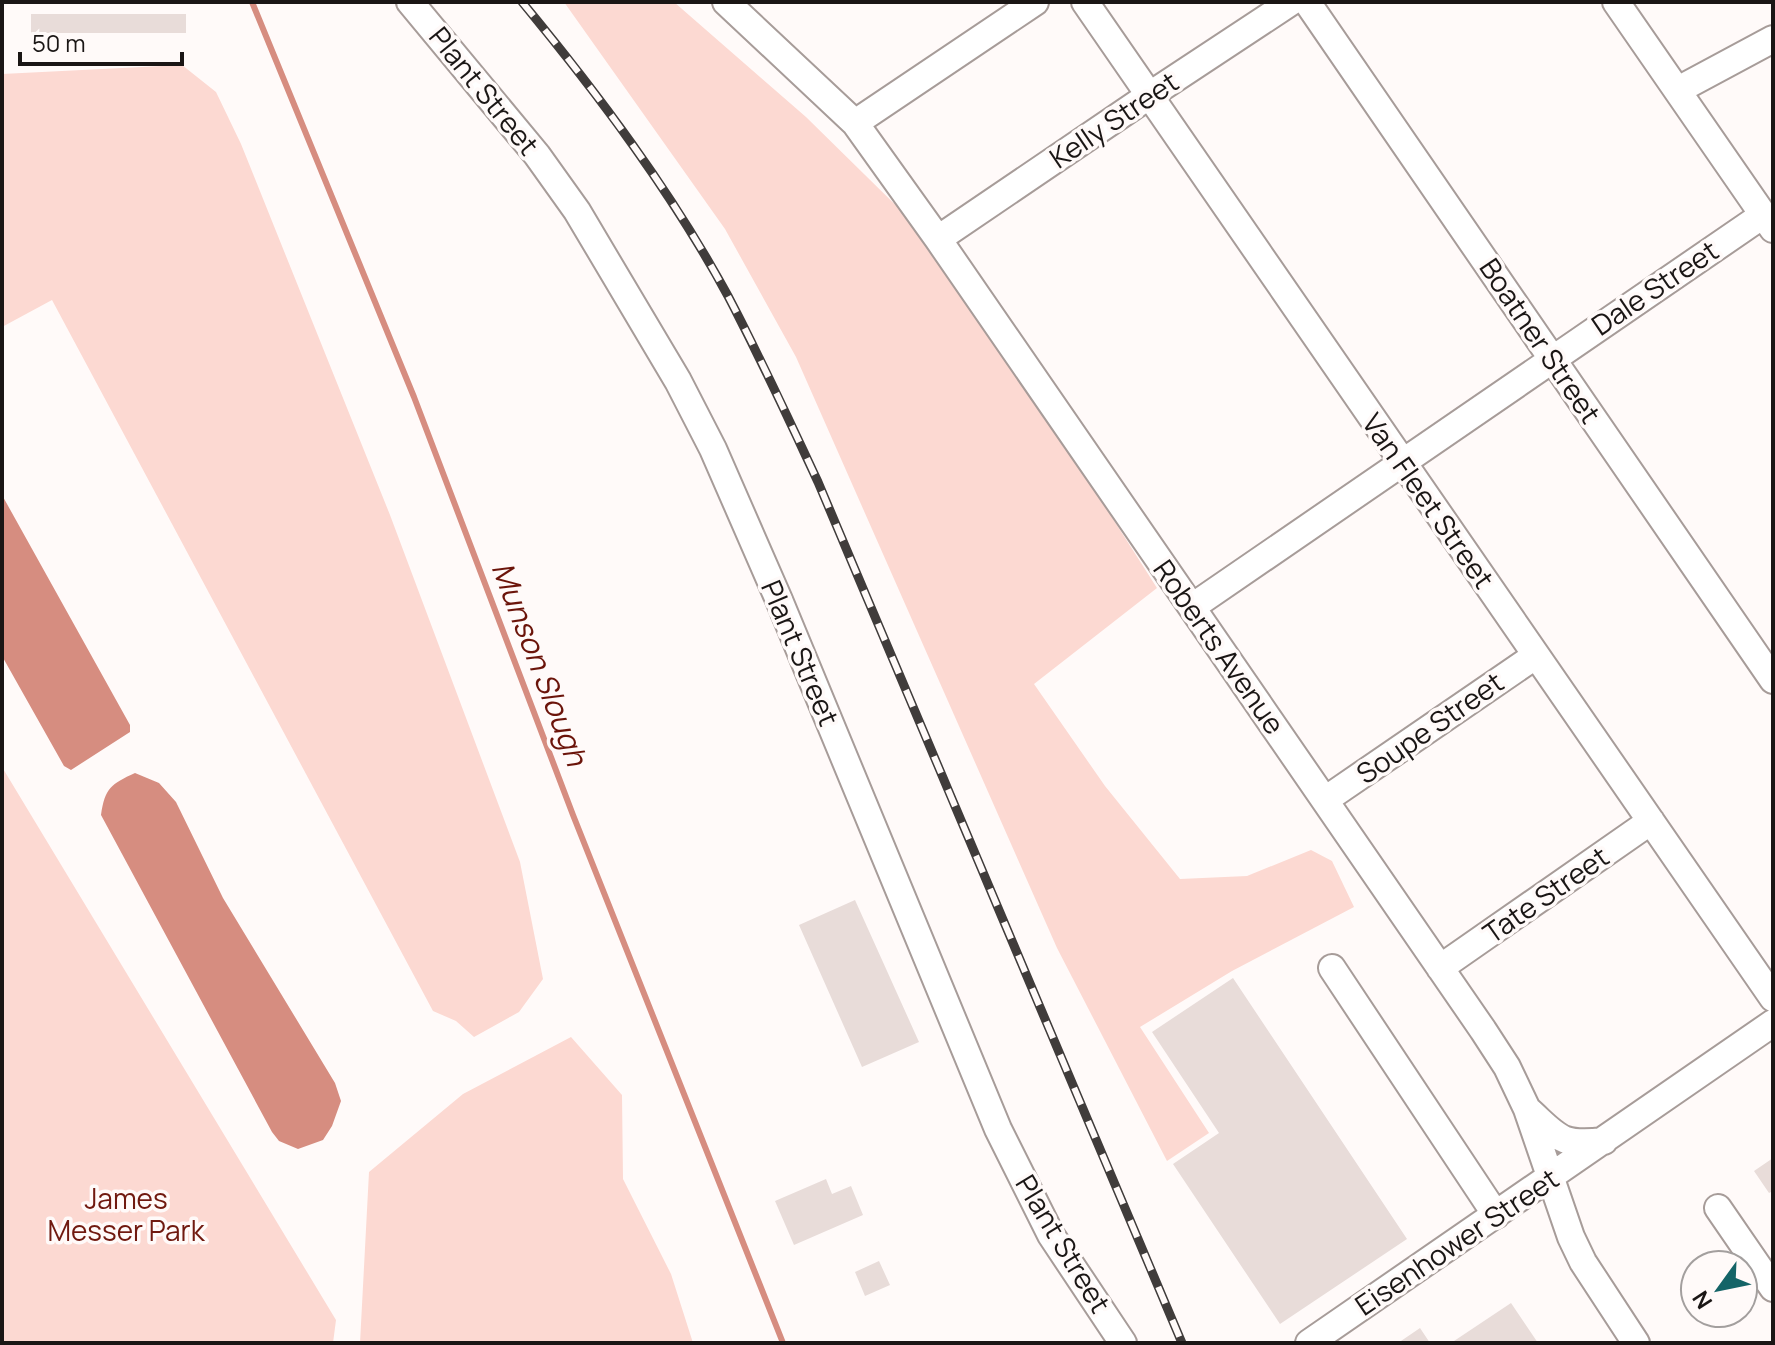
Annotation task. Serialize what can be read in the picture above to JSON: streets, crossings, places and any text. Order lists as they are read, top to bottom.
{
  "streets": {
    "street": [
      "Plant Street",
      "Kelly Street",
      "Dale Street",
      "Boatner Street",
      "Van Fleet Street",
      "Roberts Avenue",
      "Soupe Street",
      "Tate Street",
      "Eisenhower Street"
    ]
  },
  "crossings": [
    ["Kelly Street", "Van Fleet Street"],
    ["Kelly Street", "Roberts Avenue"],
    ["Dale Street", "Boatner Street"],
    ["Dale Street", "Van Fleet Street"],
    ["Dale Street", "Roberts Avenue"],
    ["Van Fleet Street", "Soupe Street"],
    ["Van Fleet Street", "Tate Street"],
    ["Roberts Avenue", "Soupe Street"],
    ["Roberts Avenue", "Tate Street"],
    ["Roberts Avenue", "Eisenhower Street"]
  ],
  "water": ["Munson Slough"],
  "parks": ["James Messer Park"],
  "scale_bar": "50 m",
  "north": "bottom left"
}
